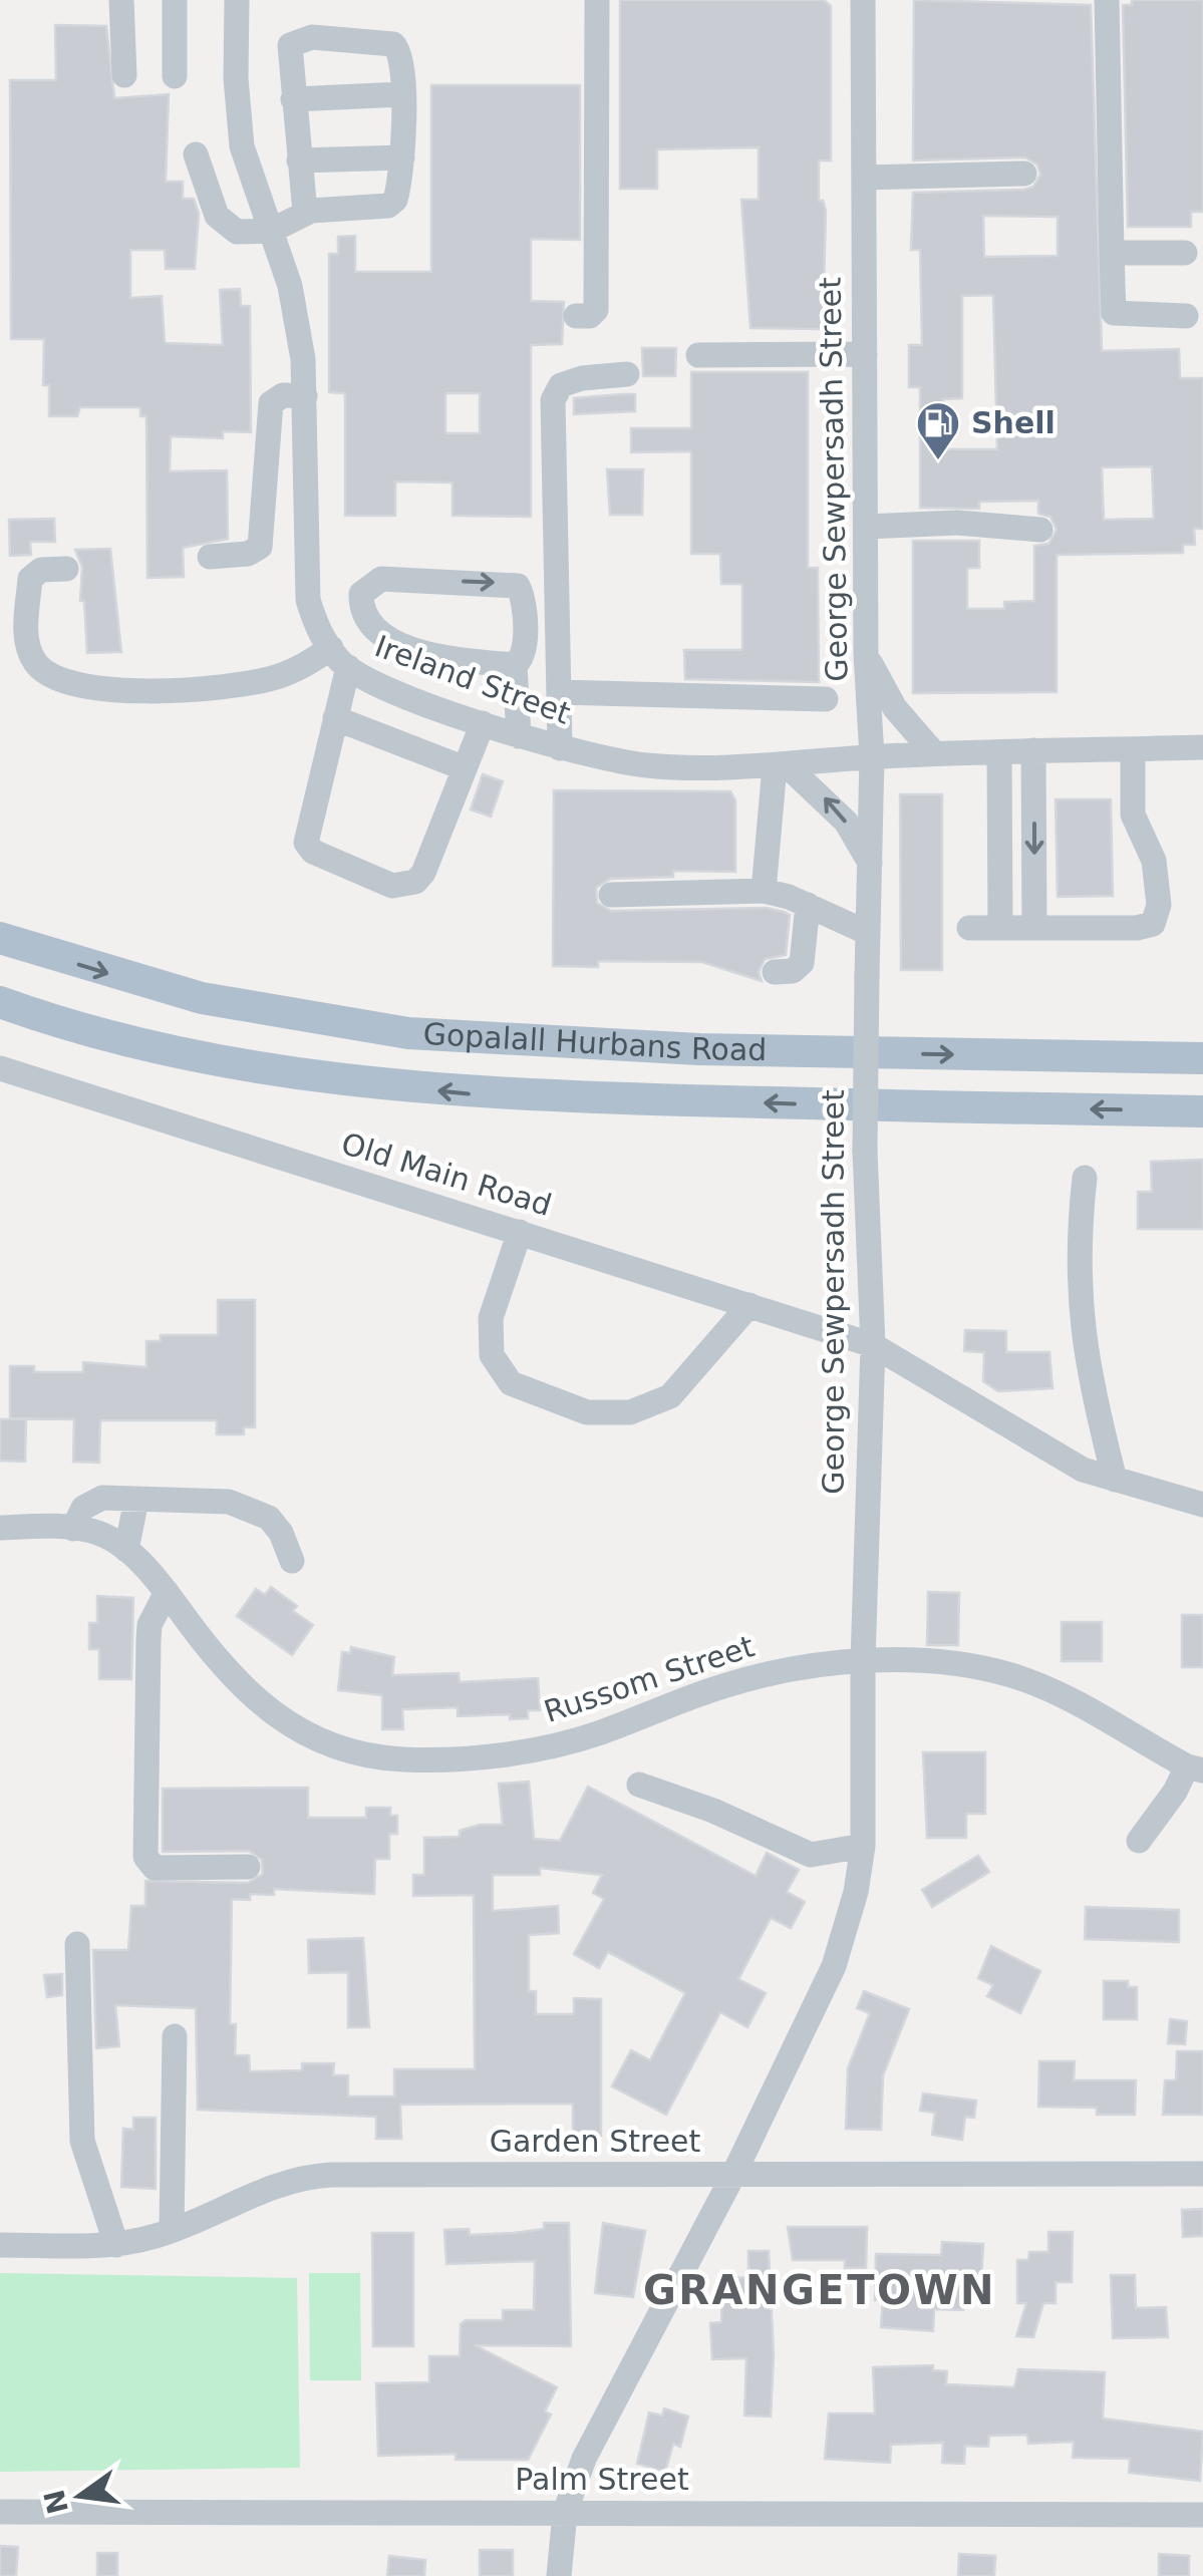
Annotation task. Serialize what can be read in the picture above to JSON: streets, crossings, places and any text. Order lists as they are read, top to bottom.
{
  "streets": {
    "main road": ["Gopalall Hurbans Road"],
    "street": [
      "George Sewpersadh Street",
      "Ireland Street",
      "Old Main Road",
      "Russom Street",
      "Garden Street",
      "Palm Street"
    ]
  },
  "crossings": [
    ["George Sewpersadh Street", "Ireland Street"],
    ["George Sewpersadh Street", "Old Main Road"],
    ["George Sewpersadh Street", "Russom Street"],
    ["George Sewpersadh Street", "Garden Street"],
    ["George Sewpersadh Street", "Palm Street"]
  ],
  "districts": ["GRANGETOWN"],
  "places": {
    "fuel station": ["Shell"]
  },
  "north": "left"
}
